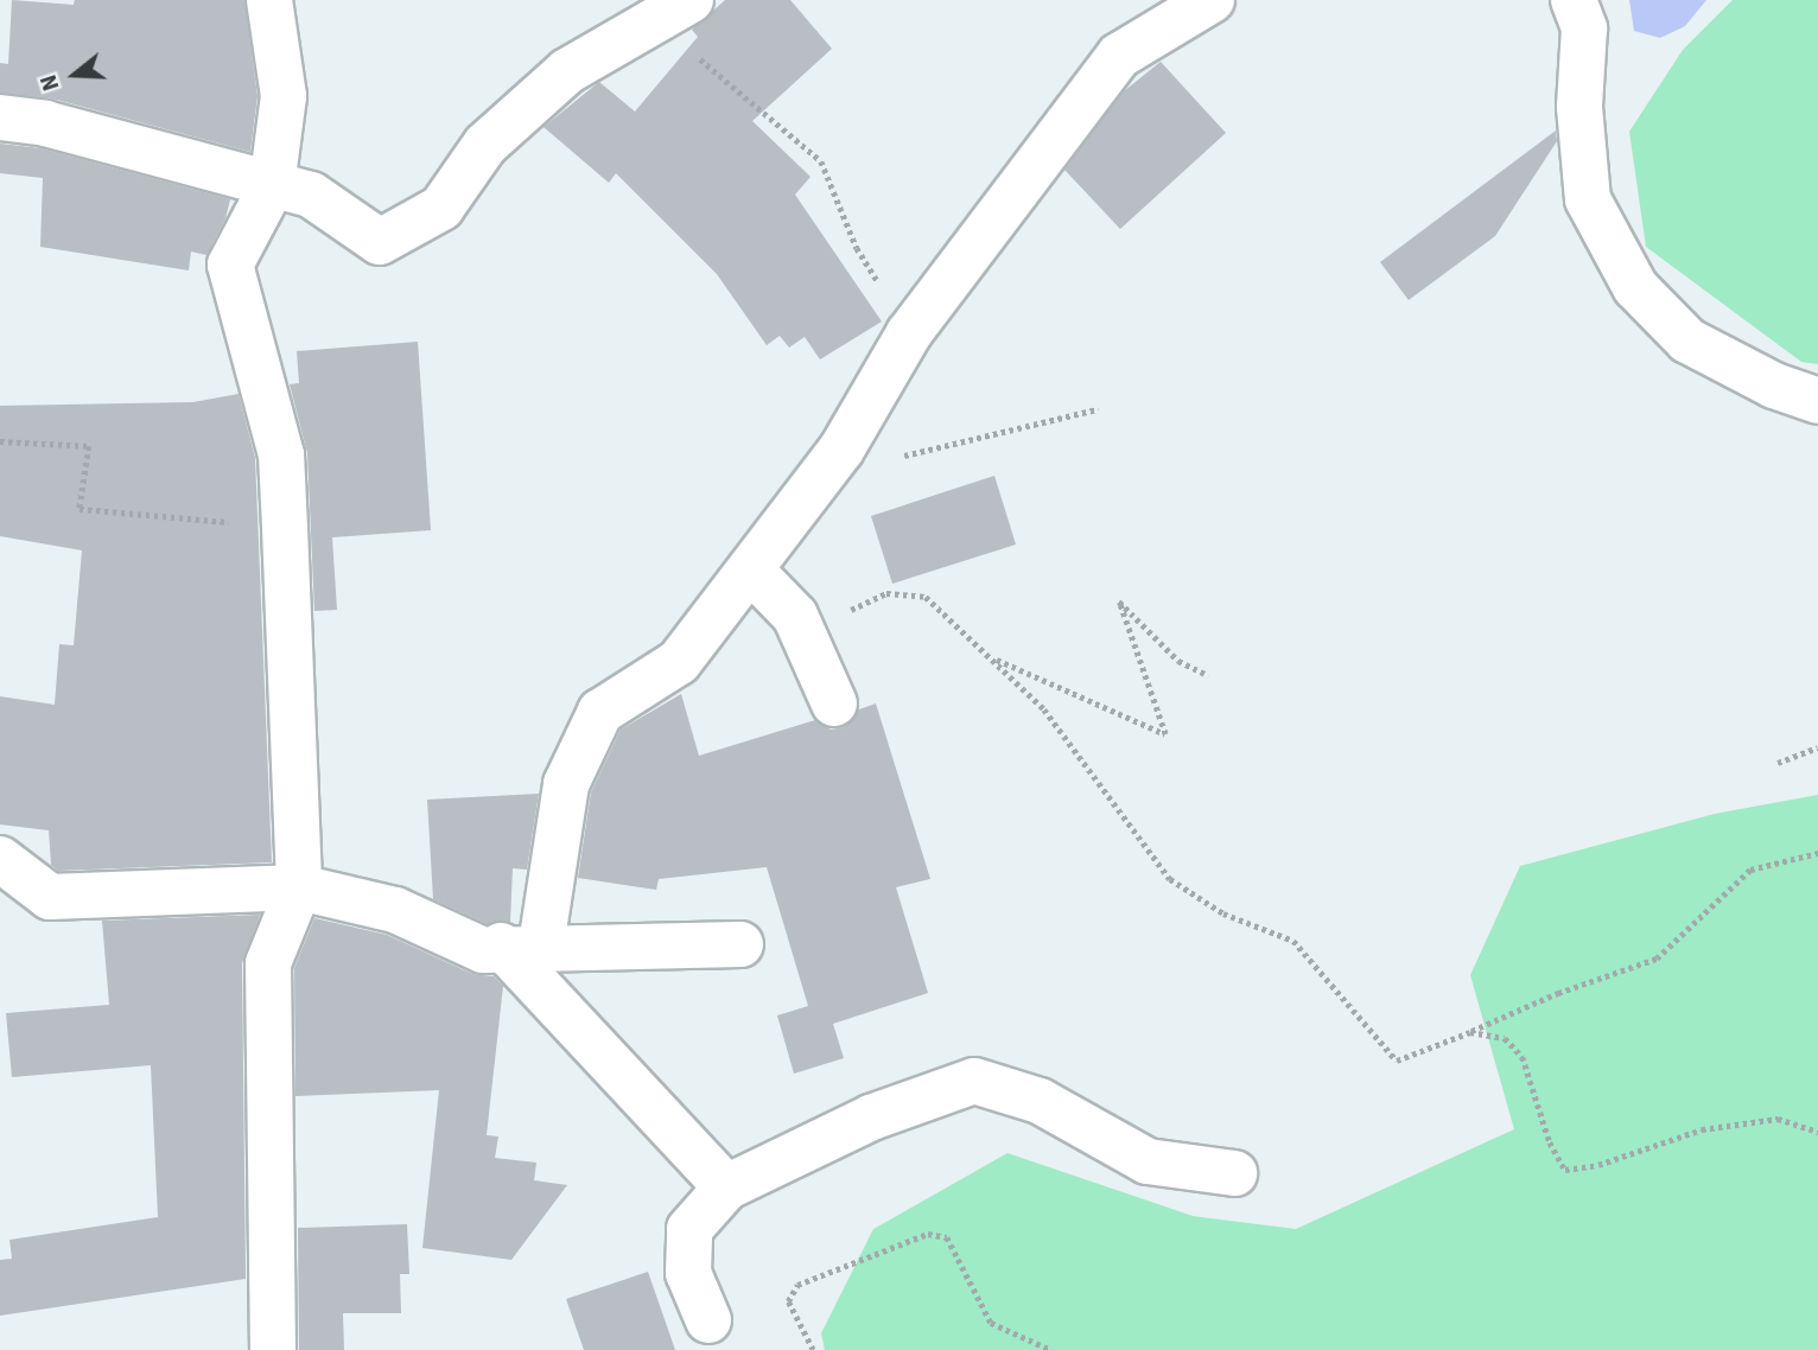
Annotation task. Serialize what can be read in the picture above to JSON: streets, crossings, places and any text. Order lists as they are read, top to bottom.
{
  "north": "left"
}
